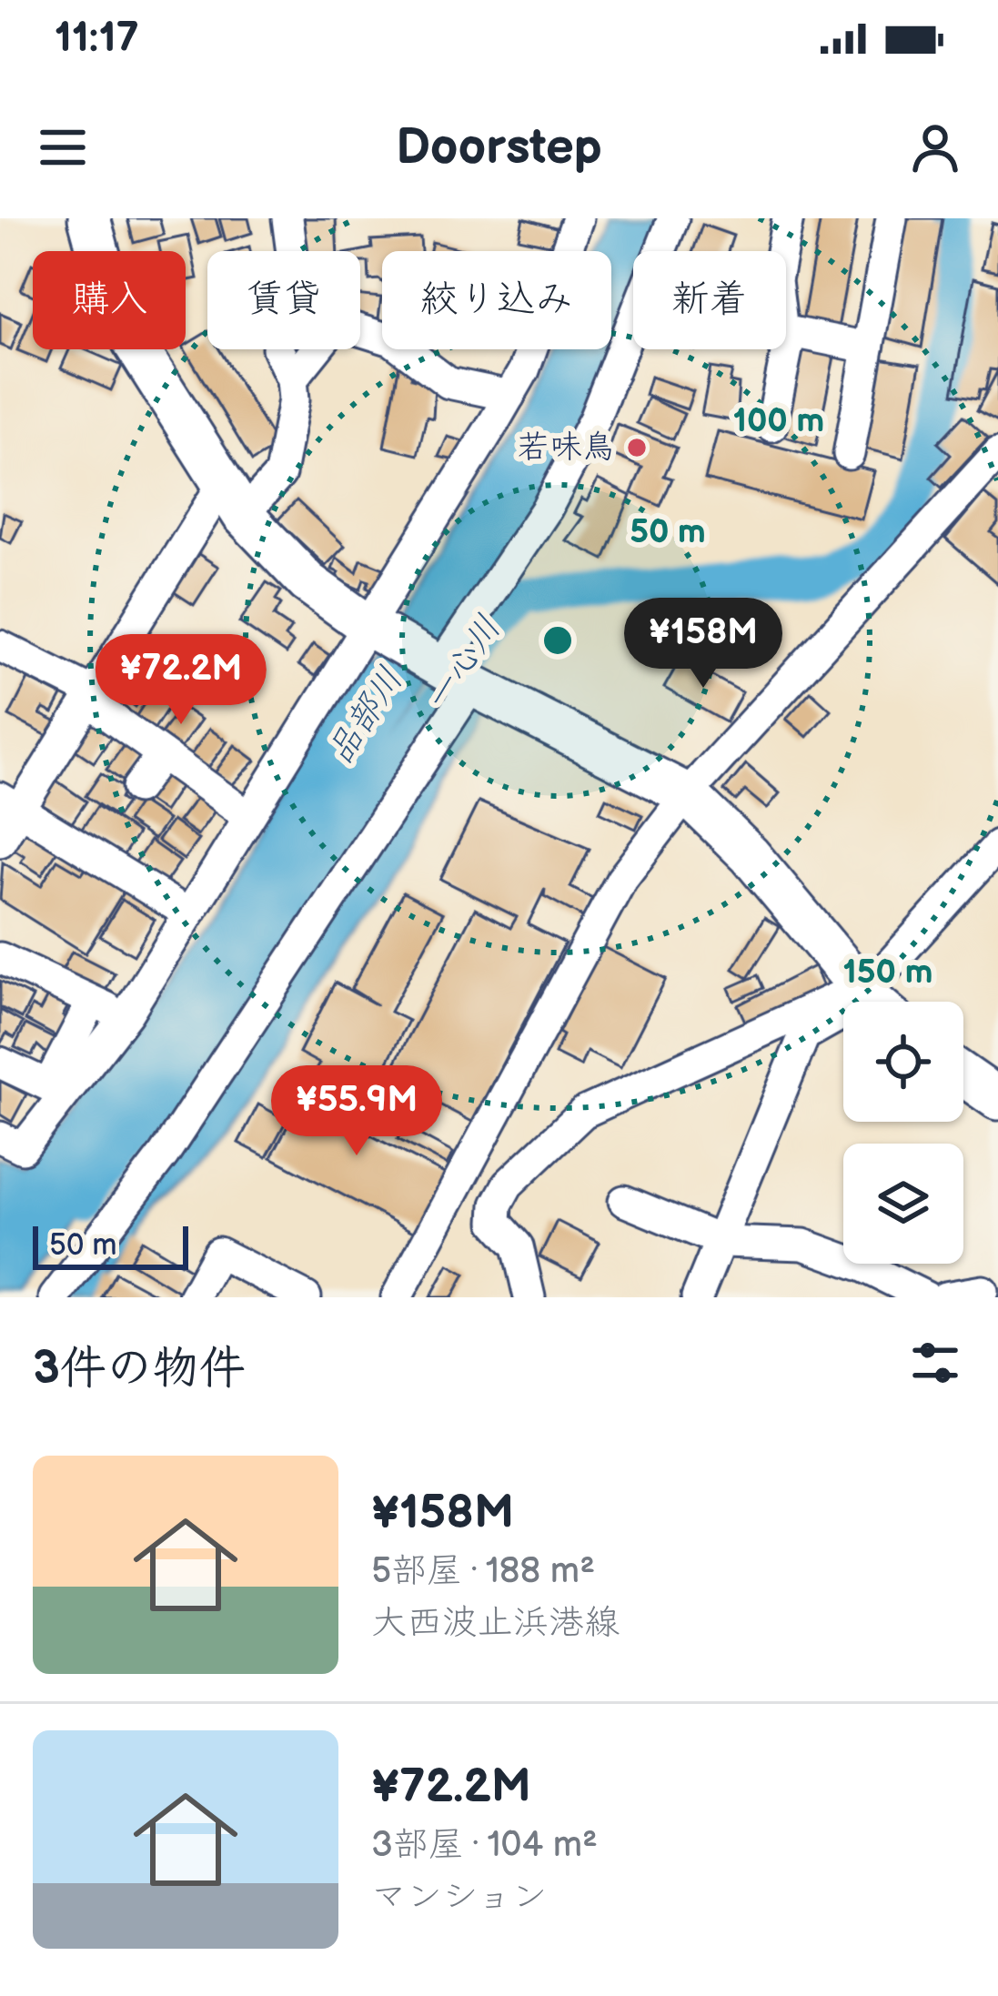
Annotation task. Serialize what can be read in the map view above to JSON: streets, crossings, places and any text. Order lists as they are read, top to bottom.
{
  "water": ["一心川", "品部川"],
  "places": ["若味鳥"],
  "scale_bar": "50 m",
  "page": {
    "status": "11:17",
    "header": "Doorstep",
    "chip": [
      "購入",
      "賃貸",
      "絞り込み",
      "新着"
    ],
    "price": ["¥158M", "¥72.2M", "¥55.9M"],
    "scale": "50 m",
    "heading": "3件の物件",
    "list": [
      {
        "name": "¥158M",
        "note": "5部屋 · 188 m² · 大西波止浜港線"
      },
      {
        "name": "¥72.2M",
        "note": "3部屋 · 104 m² · マンション"
      }
    ]
  },
  "rings": ["100 m", "50 m", "150 m"]
}
